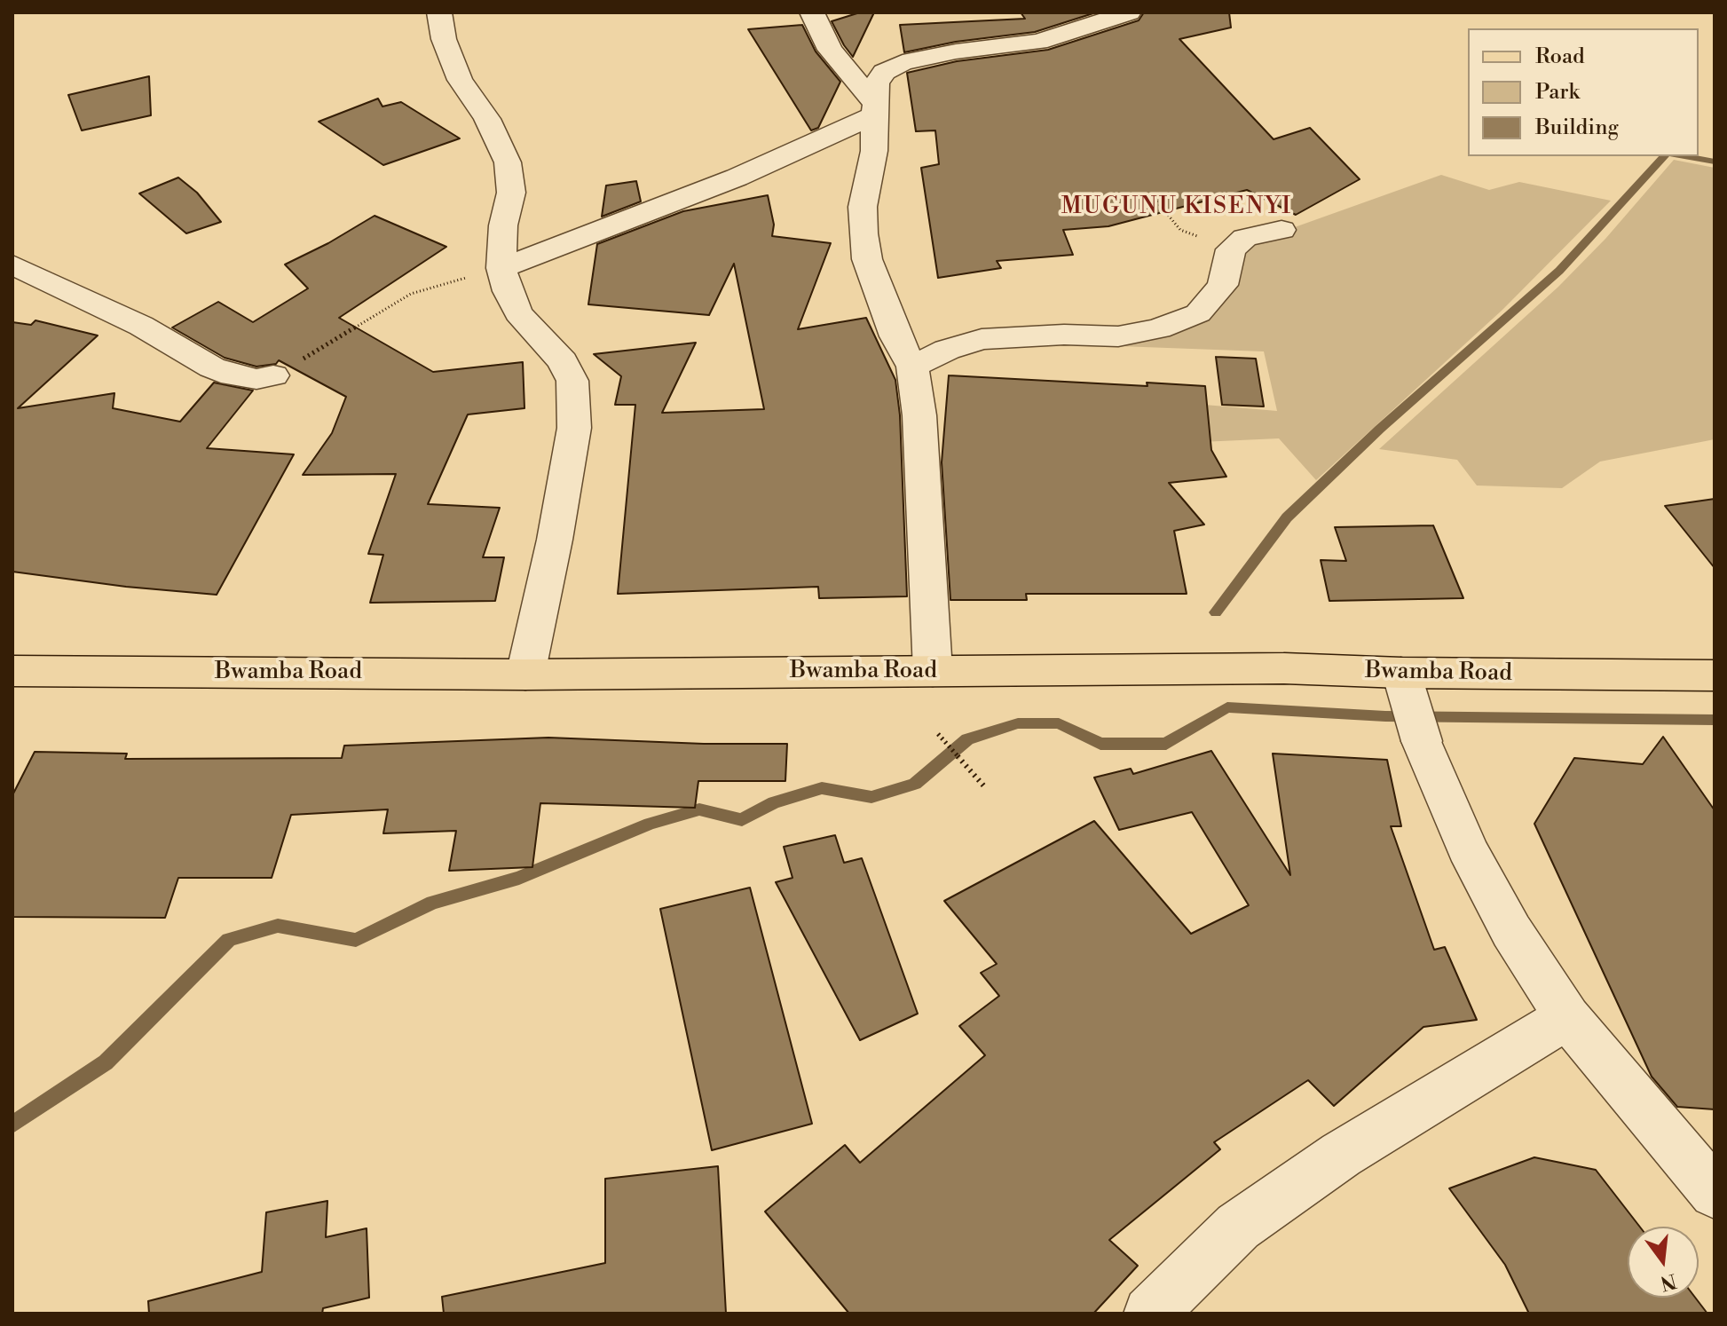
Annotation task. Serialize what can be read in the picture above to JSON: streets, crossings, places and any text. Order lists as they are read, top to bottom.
{
  "streets": {
    "main road": ["Bwamba Road"]
  },
  "districts": ["MUGUNU KISENYI"],
  "legend": ["Road", "Park", "Building"],
  "north": "bottom"
}
